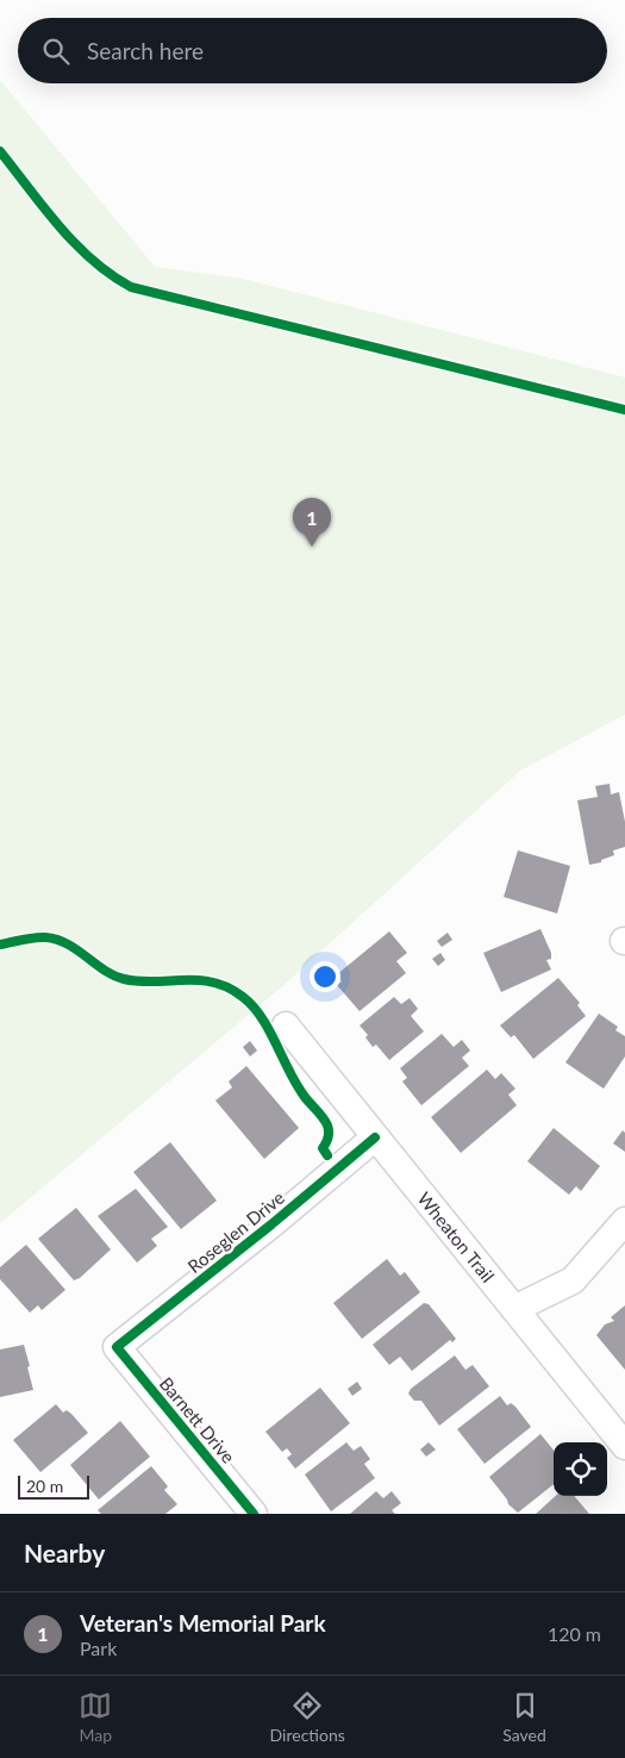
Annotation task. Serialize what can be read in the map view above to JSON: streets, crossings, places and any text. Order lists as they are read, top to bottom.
{
  "streets": {
    "street": ["Roseglen Drive", "Wheaton Trail", "Barnett Drive"]
  },
  "crossings": [
    ["Roseglen Drive", "Wheaton Trail"],
    ["Roseglen Drive", "Barnett Drive"]
  ],
  "scale_bar": "20 m",
  "page": {
    "search": "Search here",
    "pins": "1",
    "scale": "20 m",
    "heading": "Nearby",
    "list": [
      {
        "mark": "1",
        "name": "Veteran's Memorial Park",
        "note": "Park",
        "value": "120 m"
      }
    ],
    "nav": ["Map", "Directions", "Saved"]
  }
}
